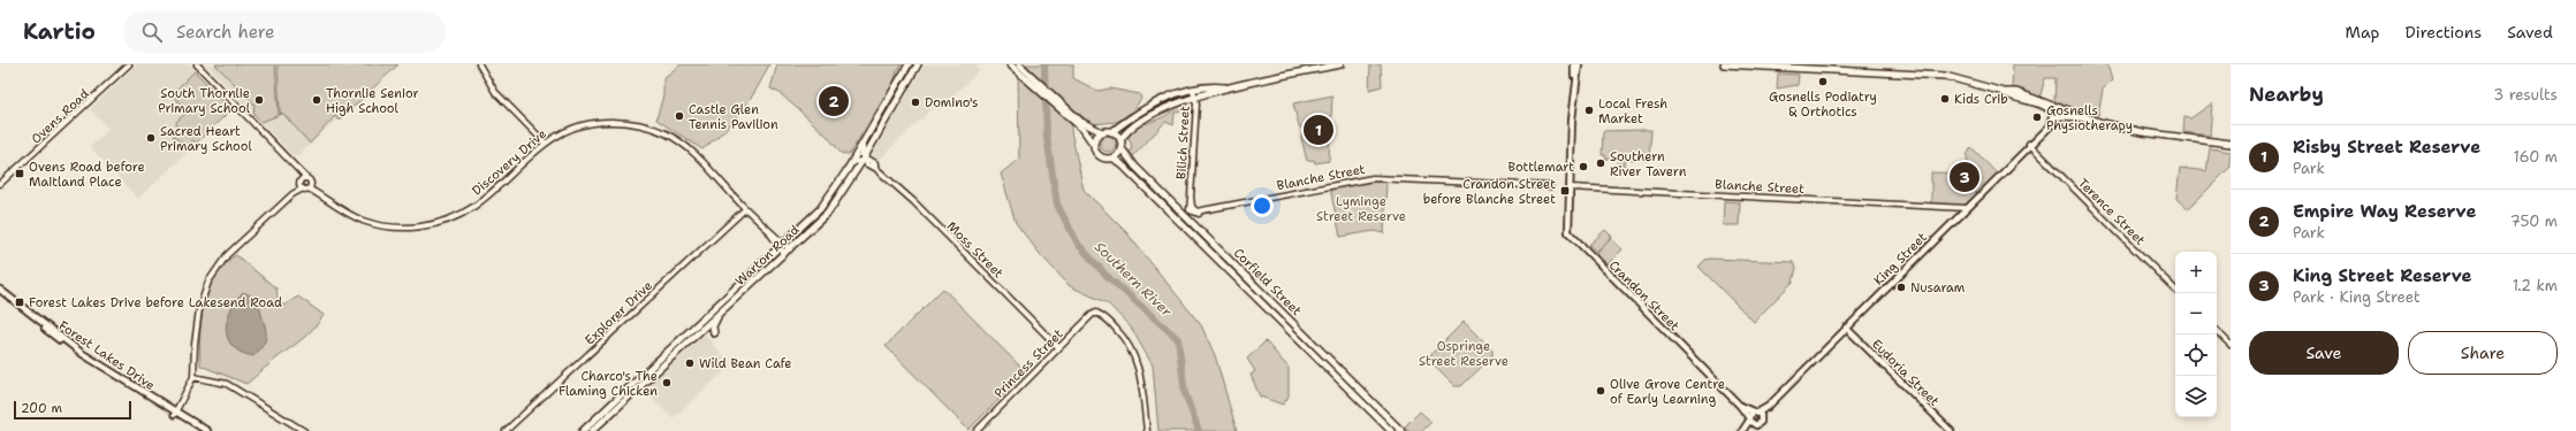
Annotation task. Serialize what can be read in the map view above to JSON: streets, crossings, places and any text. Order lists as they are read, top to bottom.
{
  "streets": {
    "main road": [
      "Warton Road",
      "King Street",
      "Corfield Street",
      "Crandon Street",
      "Forest Lakes Drive",
      "Eudoria Street"
    ],
    "street": [
      "Ovens Road",
      "Bilich Street",
      "Discovery Drive",
      "Blanche Street",
      "Terence Street",
      "Moss Street",
      "Explorer Drive",
      "Princess Street"
    ]
  },
  "crossings": [
    ["Bilich Street", "Blanche Street"],
    ["Discovery Drive", "Warton Road"],
    ["Discovery Drive", "Explorer Drive"],
    ["Blanche Street", "King Street"],
    ["Blanche Street", "Crandon Street"],
    ["Terence Street", "King Street"],
    ["Moss Street", "Warton Road"],
    ["Moss Street", "Princess Street"],
    ["King Street", "Crandon Street"],
    ["King Street", "Eudoria Street"]
  ],
  "water": ["Southern River"],
  "parks": ["Lyminge Street Reserve", "Ospringe Street Reserve"],
  "places": {
    "other": [
      "Gosnells Podiatry & Orthotics",
      "Kids Crib",
      "South Thornlie Primary School",
      "Thornlie Senior High School",
      "Domino's",
      "Local Fresh Market",
      "Castle Glen Tennis Pavilion",
      "Gosnells Physiotherapy",
      "Sacred Heart Primary School",
      "Southern River Tavern",
      "Bottlemart",
      "Nusaram",
      "Wild Bean Cafe",
      "Charco's The Flaming Chicken",
      "Olive Grove Centre of Early Learning"
    ],
    "transit": ["Ovens Road before Maitland Place", "Crandon Street before Blanche Street", "Forest Lakes Drive before Lakesend Road"]
  },
  "scale_bar": "200 m",
  "page": {
    "header": "Kartio",
    "search": "Search here",
    "nav": ["Map", "Directions", "Saved"],
    "heading": ["Nearby", "3 results"],
    "pins": ["2", "1", "3"],
    "list": [
      {
        "mark": "1",
        "name": "Risby Street Reserve",
        "note": "Park",
        "value": "160 m"
      },
      {
        "mark": "2",
        "name": "Empire Way Reserve",
        "note": "Park",
        "value": "750 m"
      },
      {
        "mark": "3",
        "name": "King Street Reserve",
        "note": "Park · King Street",
        "value": "1.2 km"
      }
    ],
    "map_buttons": ["+", "−"],
    "buttons": ["Save", "Share"],
    "scale": "200 m"
  }
}
